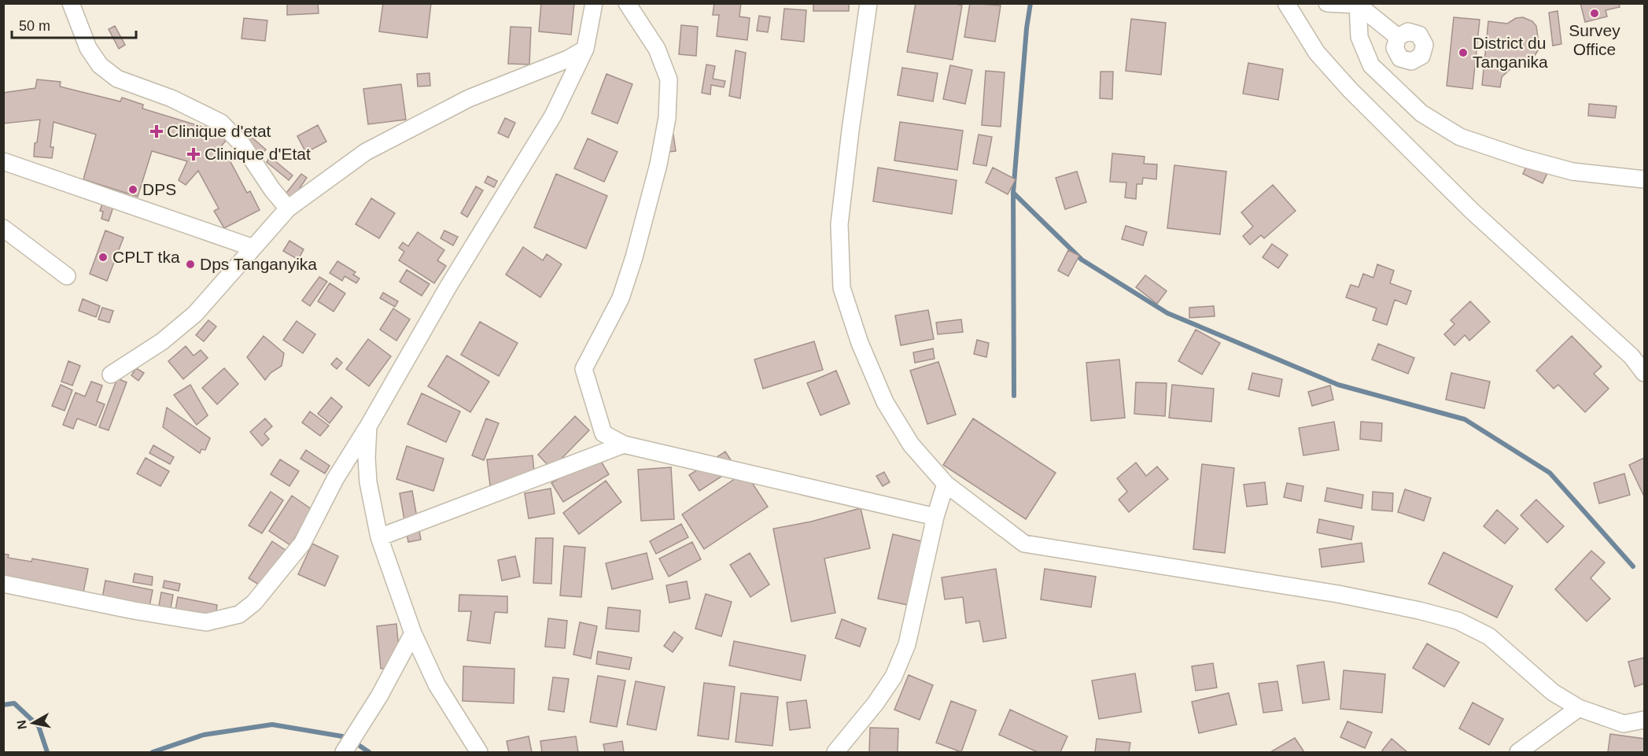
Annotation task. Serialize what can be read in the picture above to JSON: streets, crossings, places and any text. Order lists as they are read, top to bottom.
{
  "places": {
    "other": [
      "Survey Office",
      "District du Tanganika",
      "DPS",
      "CPLT tka",
      "Dps Tanganyika"
    ],
    "health": ["Clinique d'etat", "Clinique d'Etat"]
  },
  "scale_bar": "50 m",
  "north": "left"
}
